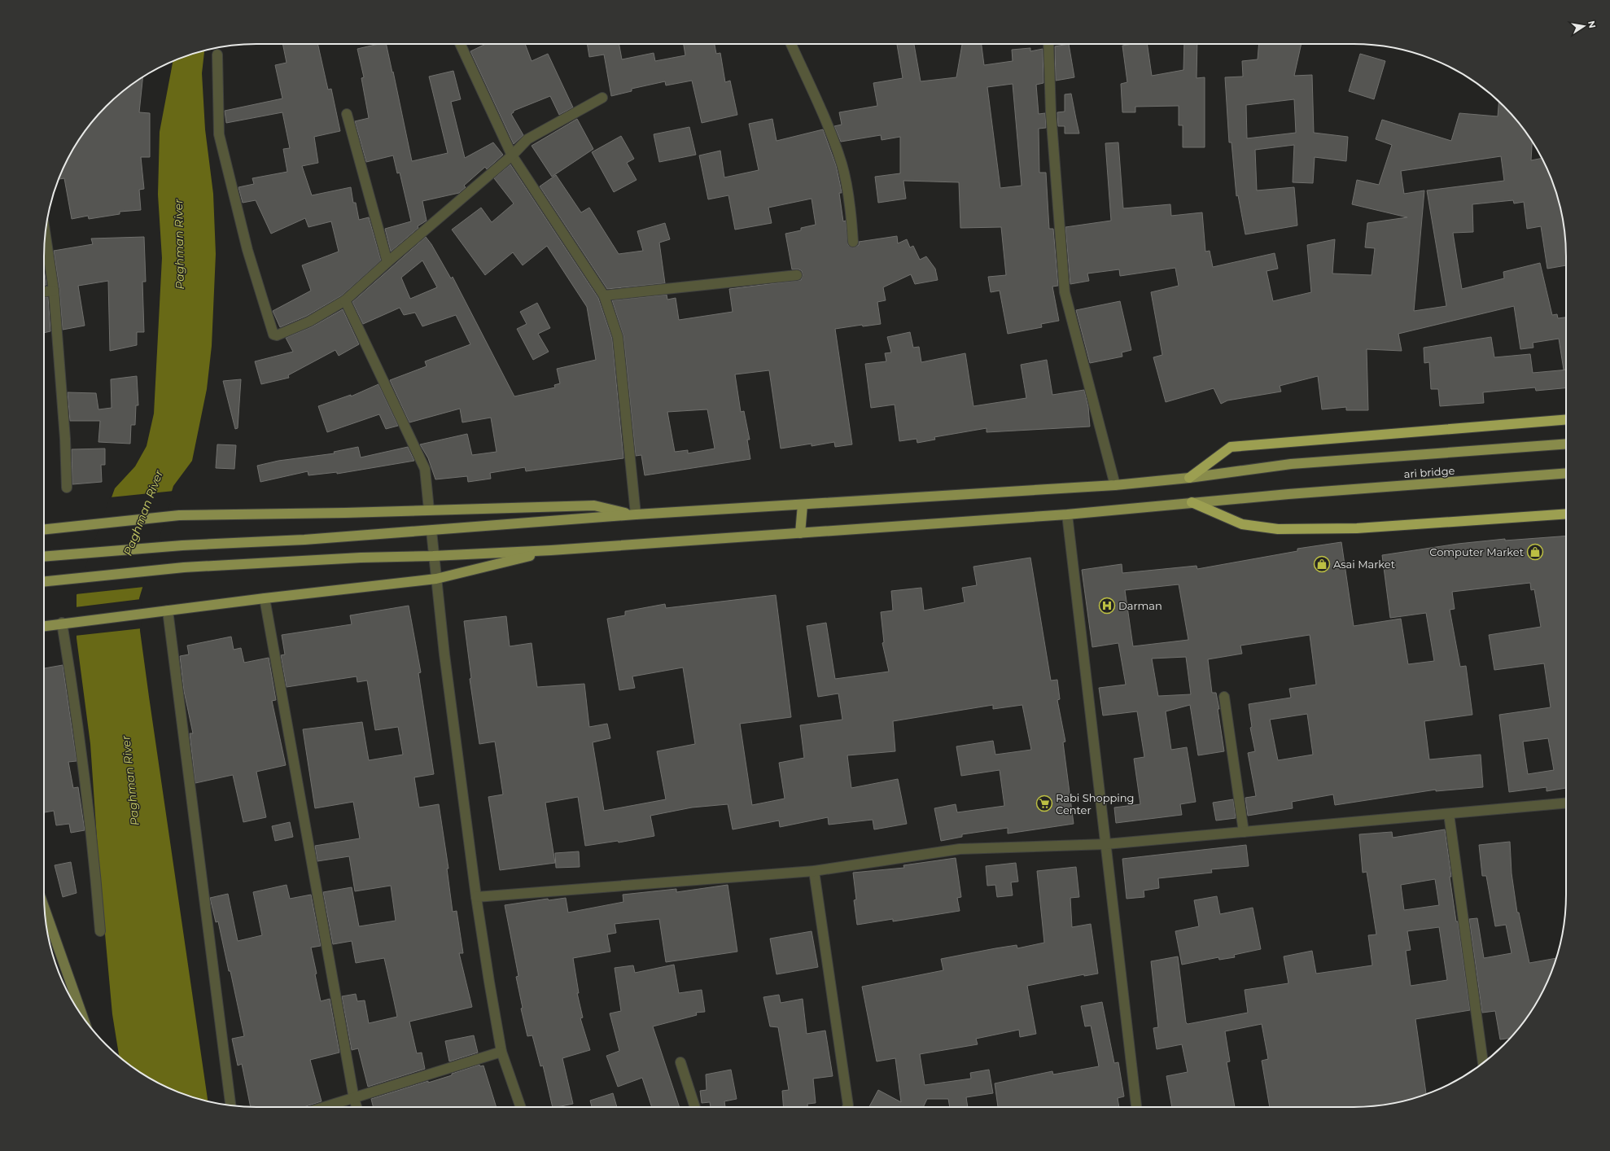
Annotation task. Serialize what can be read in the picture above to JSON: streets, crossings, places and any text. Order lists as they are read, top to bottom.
{
  "streets": {
    "main road": ["ari bridge"]
  },
  "water": ["Paghman River"],
  "places": {
    "shop": ["Computer Market", "Asai Market"],
    "hospital": ["Darman"],
    "supermarket": ["Rabi Shopping Center"]
  },
  "north": "right"
}
